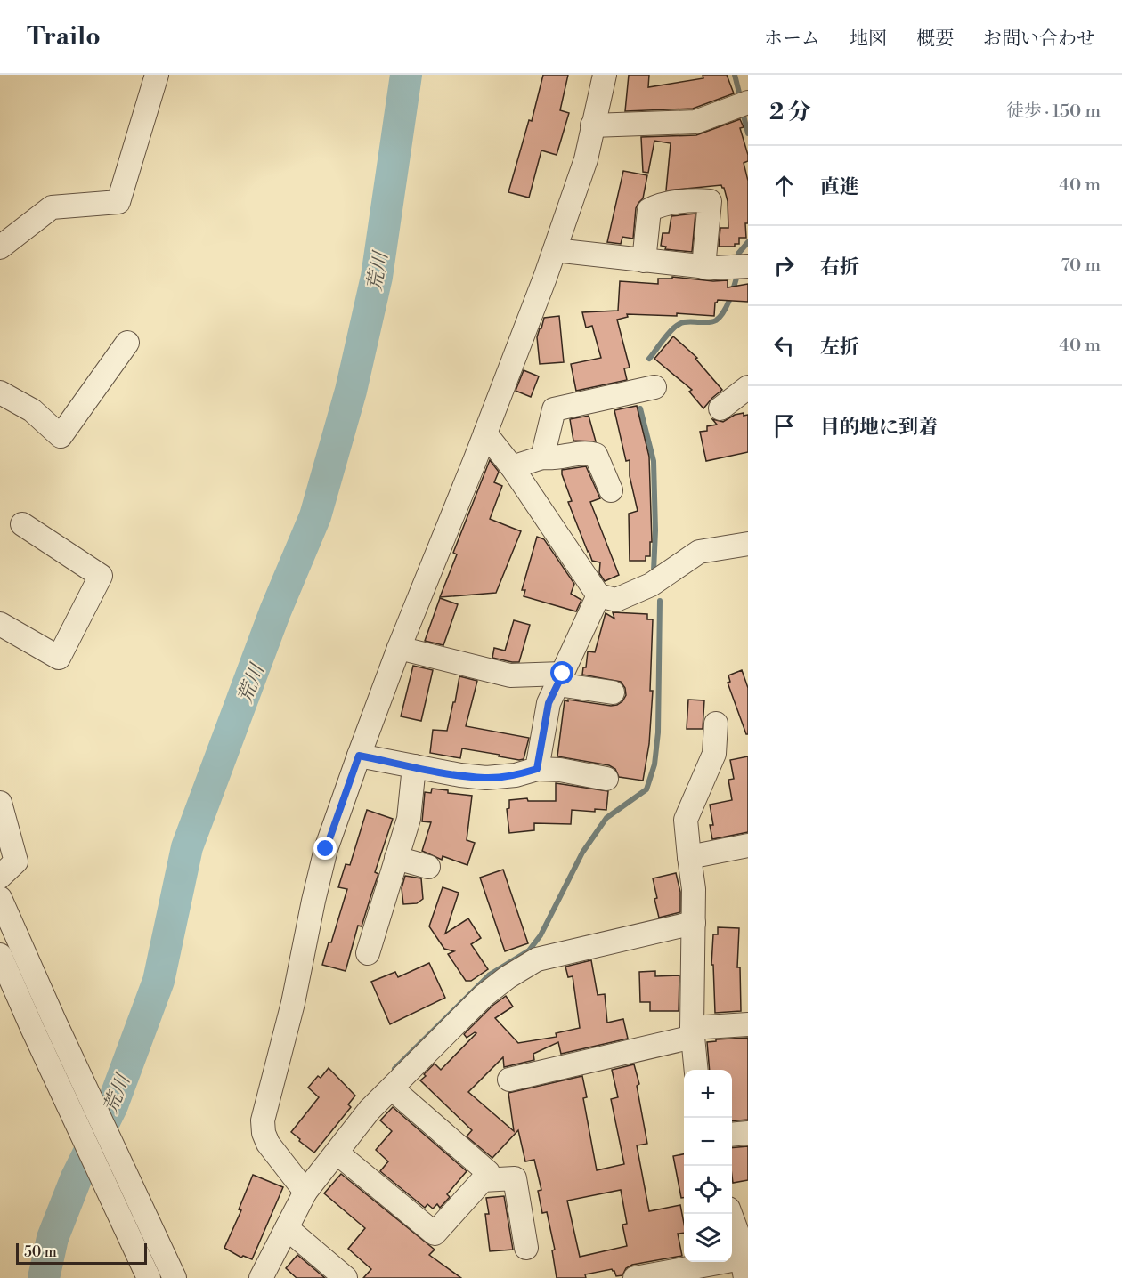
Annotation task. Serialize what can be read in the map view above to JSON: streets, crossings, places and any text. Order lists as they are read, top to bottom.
{
  "water": ["荒川"],
  "scale_bar": "50 m",
  "page": {
    "header": "Trailo",
    "nav": [
      "ホーム",
      "地図",
      "概要",
      "お問い合わせ"
    ],
    "heading": ["2 分", "徒歩 · 150 m"],
    "list": [
      ["直進", "40 m"],
      ["右折", "70 m"],
      ["左折", "40 m"],
      "目的地に到着"
    ],
    "map_buttons": ["+", "−"],
    "scale": "50 m"
  }
}
